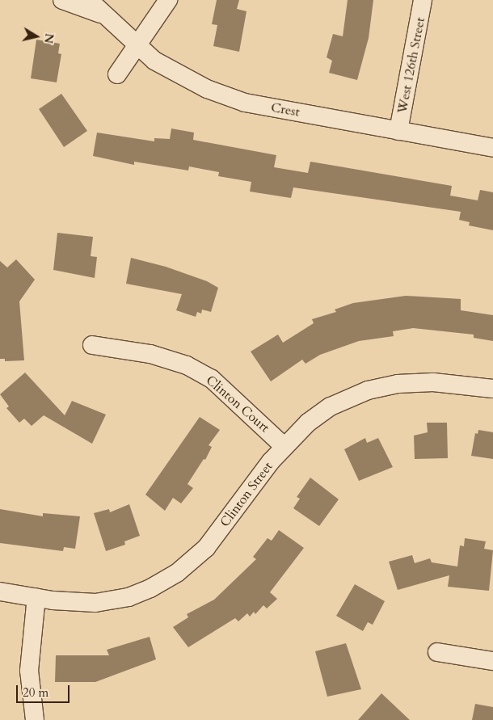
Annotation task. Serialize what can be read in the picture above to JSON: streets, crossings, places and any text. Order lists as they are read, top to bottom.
{
  "streets": {
    "street": [
      "West 126th Street",
      "Crest",
      "Clinton Court",
      "Clinton Street"
    ]
  },
  "crossings": [
    ["West 126th Street", "Crest"],
    ["Clinton Court", "Clinton Street"]
  ],
  "scale_bar": "20 m",
  "north": "right"
}
